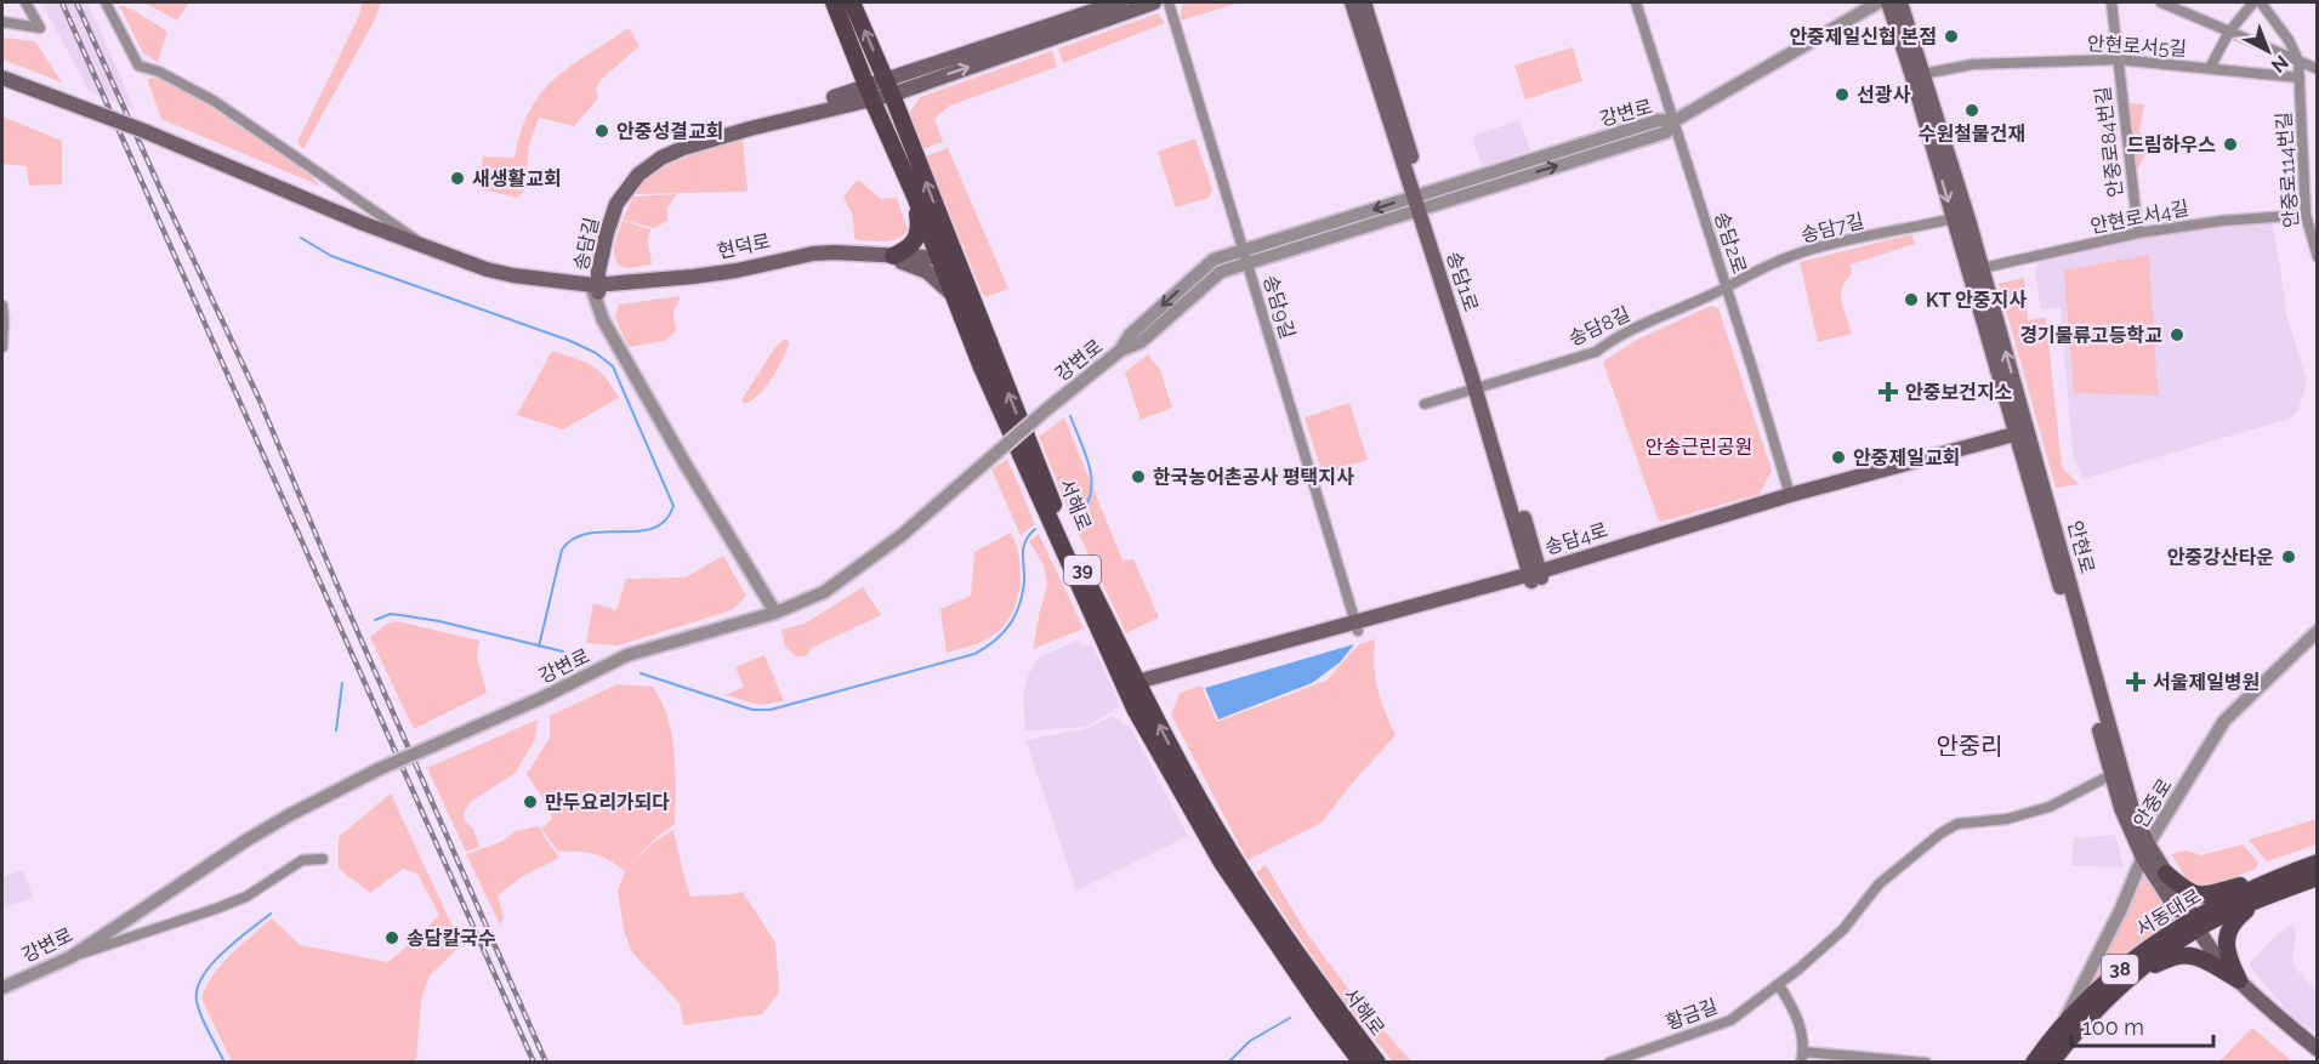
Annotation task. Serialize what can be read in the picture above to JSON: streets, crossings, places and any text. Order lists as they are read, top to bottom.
{
  "streets": {
    "main road": [
      "송담길",
      "현덕로",
      "송담1로",
      "서해로",
      "송담4로",
      "안현로",
      "39",
      "서동대로",
      "38"
    ],
    "street": [
      "안현로서5길",
      "강변로",
      "안중로84번길",
      "안중로114번길",
      "안현로서4길",
      "송담7길",
      "송담2로",
      "송담9길",
      "송담8길",
      "안중로",
      "황금길"
    ]
  },
  "crossings": [
    ["안현로서5길", "안중로84번길"],
    ["안현로서5길", "안중로114번길"],
    ["안현로서5길", "안현로"],
    ["강변로", "송담2로"],
    ["강변로", "송담1로"],
    ["강변로", "송담9길"],
    ["안중로84번길", "안현로서4길"],
    ["안중로114번길", "안현로서4길"],
    ["안현로서4길", "안현로"],
    ["송담7길", "송담2로"],
    ["송담7길", "송담8길"],
    ["송담7길", "안현로"],
    ["송담2로", "송담8길"],
    ["송담2로", "송담4로"],
    ["송담길", "현덕로"],
    ["송담길", "서해로"],
    ["현덕로", "서해로"],
    ["송담1로", "송담8길"],
    ["송담1로", "송담4로"],
    ["송담9길", "송담4로"],
    ["서해로", "송담4로"],
    ["송담4로", "안현로"],
    ["안현로", "안중로"],
    ["안현로", "서동대로"],
    ["안현로", "황금길"],
    ["안중로", "서동대로"]
  ],
  "districts": ["안중리"],
  "parks": ["안송근린공원"],
  "places": {
    "other": [
      "안중제일신협 본점",
      "선광사",
      "수원철물건재",
      "안중성결교회",
      "드림하우스",
      "새생활교회",
      "KT 안중지사",
      "경기물류고등학교",
      "안중제일교회",
      "한국농어촌공사 평택지사",
      "안중강산타운",
      "만두요리가되다",
      "송담칼국수"
    ],
    "health": ["안중보건지소", "서울제일병원"]
  },
  "scale_bar": "100 m",
  "north": "bottom right"
}
